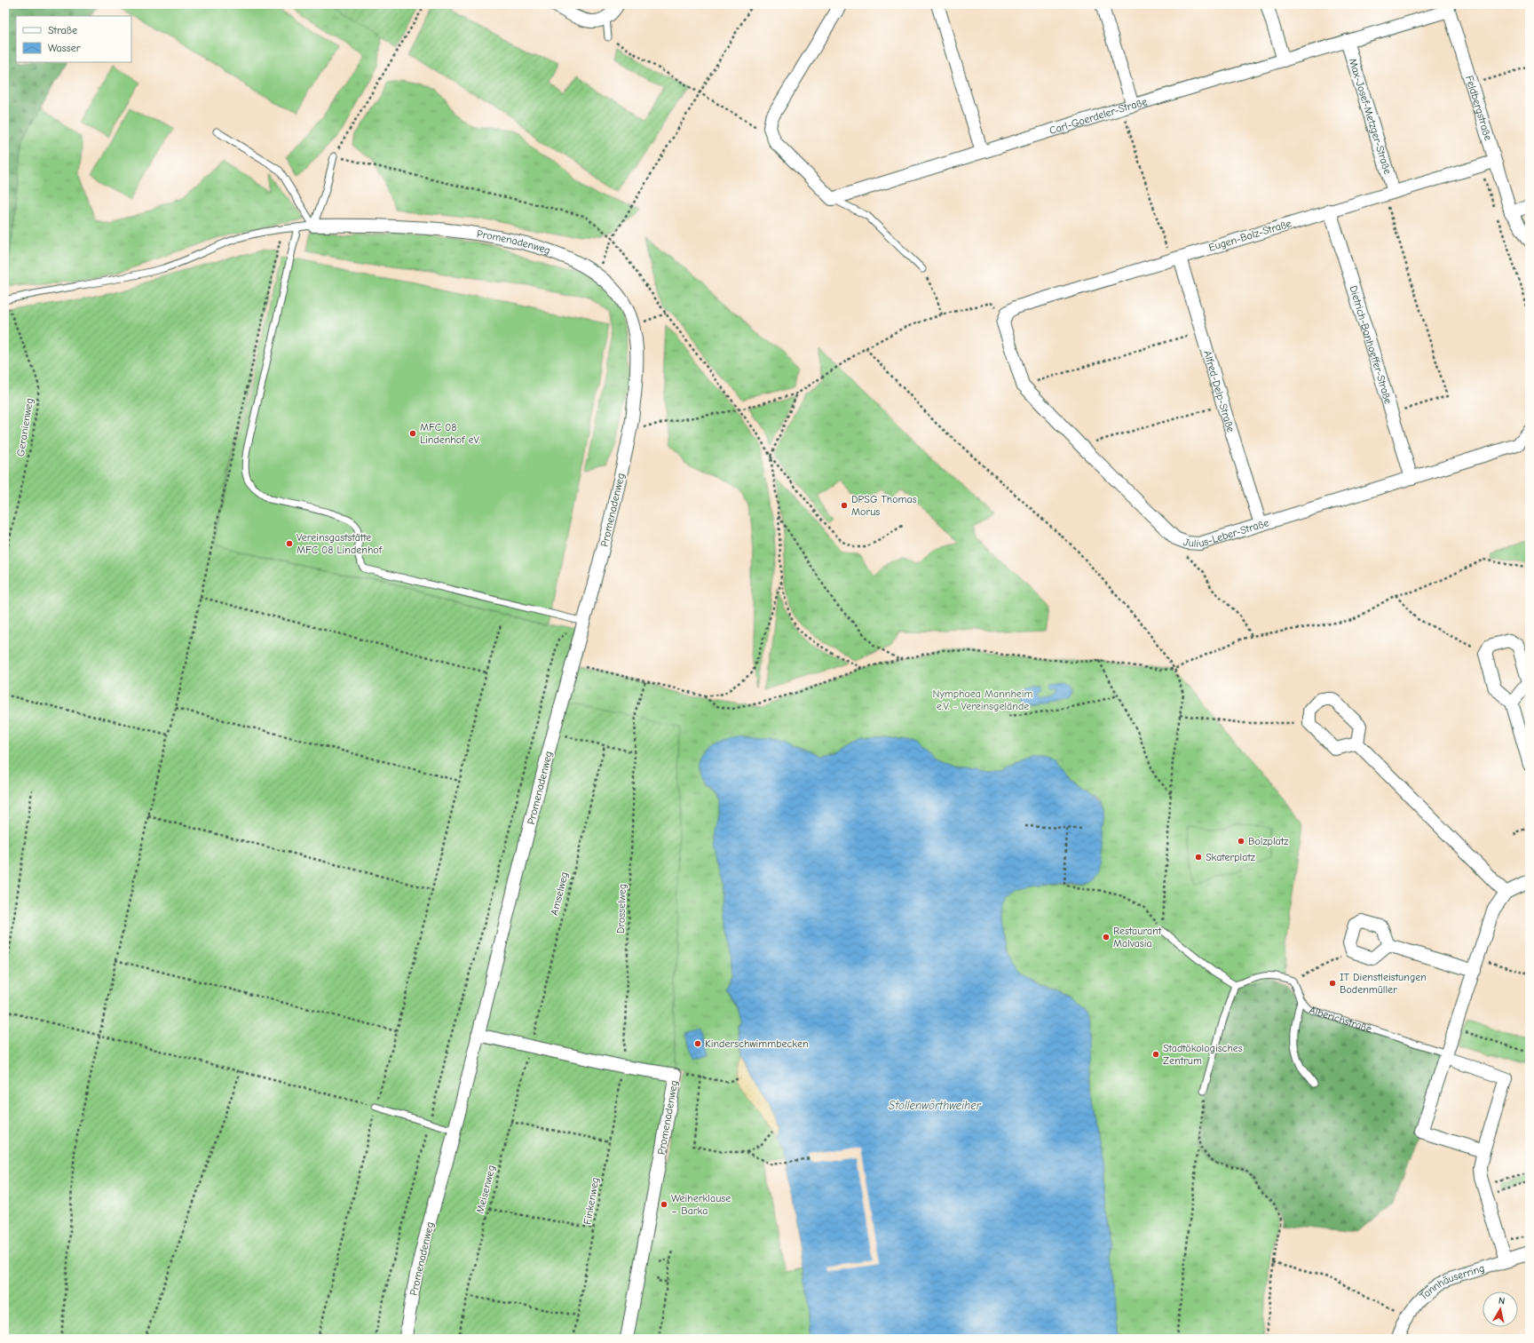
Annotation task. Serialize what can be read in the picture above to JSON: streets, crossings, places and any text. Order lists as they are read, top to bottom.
{
  "streets": {
    "street": [
      "Feldbergstraße",
      "Carl-Goerdeler-Straße",
      "Max-Josef-Metzger-Straße",
      "Eugen-Bolz-Straße",
      "Promenadenweg",
      "Dietrich-Bonhoeffer-Straße",
      "Alfred-Delp-Straße",
      "Julius-Leber-Straße",
      "Alberichstraße",
      "Tannhäuserring"
    ],
    "path": [
      "Geranienweg",
      "Amselweg",
      "Drosselweg",
      "Meisenweg",
      "Finkenweg"
    ]
  },
  "crossings": [
    ["Feldbergstraße", "Carl-Goerdeler-Straße"],
    ["Feldbergstraße", "Eugen-Bolz-Straße"],
    ["Carl-Goerdeler-Straße", "Max-Josef-Metzger-Straße"],
    ["Max-Josef-Metzger-Straße", "Eugen-Bolz-Straße"],
    ["Eugen-Bolz-Straße", "Dietrich-Bonhoeffer-Straße"],
    ["Eugen-Bolz-Straße", "Alfred-Delp-Straße"],
    ["Eugen-Bolz-Straße", "Julius-Leber-Straße"],
    ["Promenadenweg", "Amselweg"],
    ["Promenadenweg", "Drosselweg"],
    ["Promenadenweg", "Meisenweg"],
    ["Promenadenweg", "Finkenweg"],
    ["Dietrich-Bonhoeffer-Straße", "Julius-Leber-Straße"],
    ["Alfred-Delp-Straße", "Julius-Leber-Straße"],
    ["Amselweg", "Meisenweg"],
    ["Drosselweg", "Finkenweg"],
    ["Alberichstraße", "Tannhäuserring"]
  ],
  "water": ["Stollenwörthweiher"],
  "parks": ["Nymphaea Mannheim e.V. - Vereinsgelände"],
  "places": [
    "MFC 08 Lindenhof eV.",
    "DPSG Thomas Morus",
    "Vereinsgaststätte MFC 08 Lindenhof",
    "Bolzplatz",
    "Skaterplatz",
    "Restaurant Malvasia",
    "IT Dienstleistungen Bodenmüller",
    "Kinderschwimmbecken",
    "Stadtökologisches Zentrum",
    "Weiherklause – Barka"
  ],
  "legend": ["Straße", "Wasser"],
  "north": "top"
}
